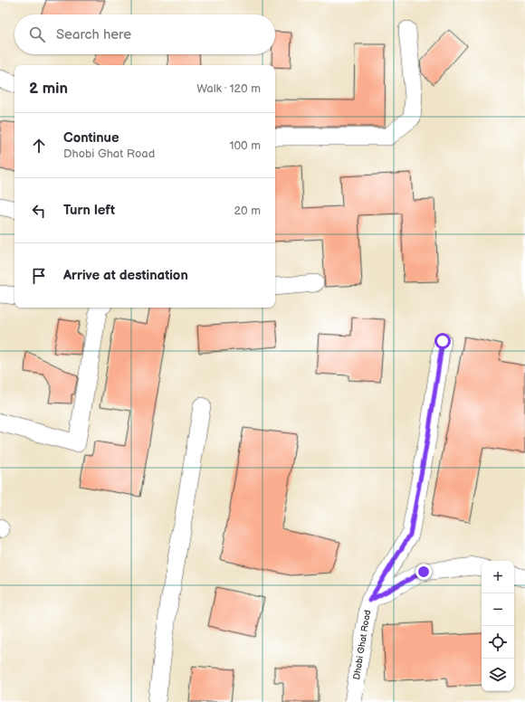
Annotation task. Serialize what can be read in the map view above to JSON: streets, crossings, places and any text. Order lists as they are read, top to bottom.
{
  "streets": {
    "street": ["Dhobi Ghat Road"]
  },
  "page": {
    "search": "Search here",
    "heading": ["2 min", "Walk · 120 m"],
    "list": [
      ["Continue", "Dhobi Ghat Road", "100 m"],
      ["Turn left", "20 m"],
      "Arrive at destination"
    ],
    "map_buttons": ["+", "−"]
  }
}
